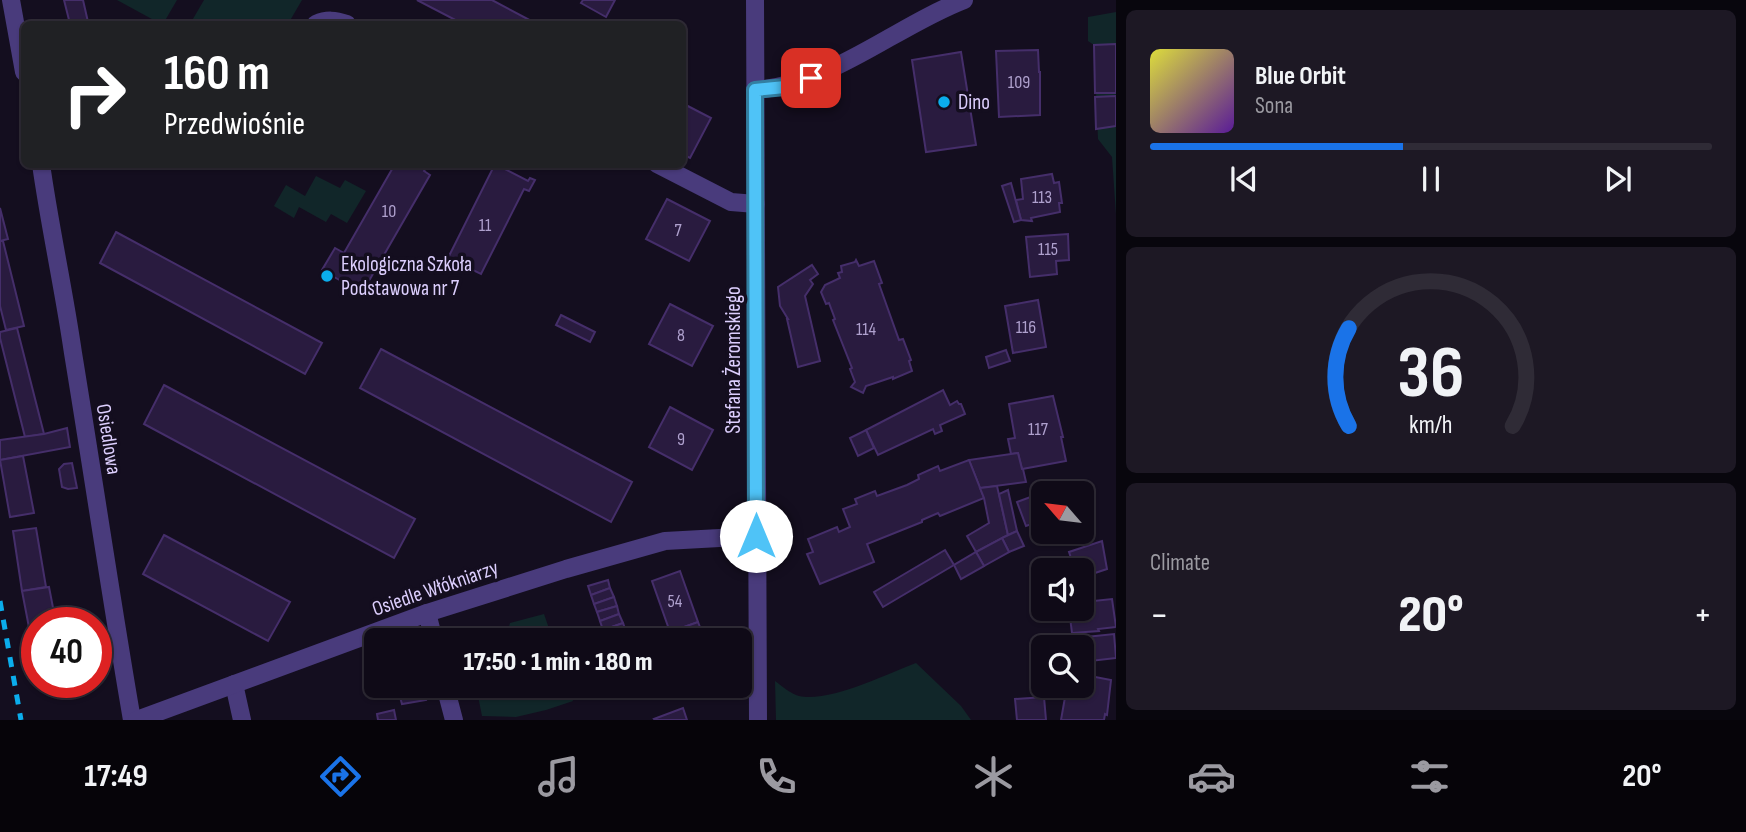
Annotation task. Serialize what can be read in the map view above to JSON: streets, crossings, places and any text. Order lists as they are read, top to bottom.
{
  "streets": {
    "street": ["Stefana Żeromskiego", "Osiedlowa", "Osiedle Włókniarzy"]
  },
  "crossings": [
    ["Stefana Żeromskiego", "Osiedle Włókniarzy"],
    ["Osiedlowa", "Osiedle Włókniarzy"]
  ],
  "places": ["Dino", "Ekologiczna Szkoła Podstawowa nr 7"],
  "house_numbers": [
    "109",
    "113",
    "10",
    "11",
    "7",
    "115",
    "116",
    "114",
    "8",
    "117",
    "9",
    "54"
  ],
  "north": "top left",
  "page": {
    "turn": ["160 m", "Przedwiośnie"],
    "song": ["Blue Orbit", "Sona"],
    "tile": "Climate",
    "heat": ["−", "20°", "+"],
    "limit": "40",
    "trip": "17:50 · 1 min · 180 m",
    "tabs": ["17:49", "20°"],
    "gauge": ["36", "km/h"]
  }
}
